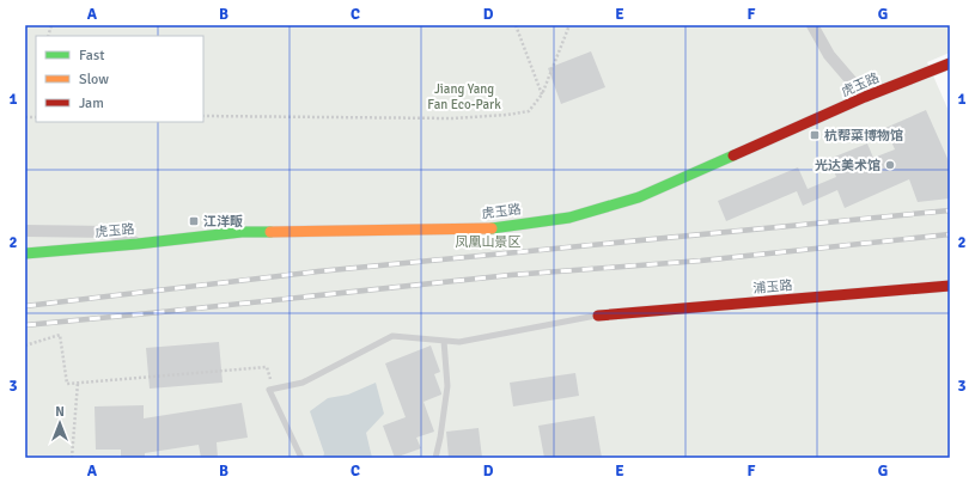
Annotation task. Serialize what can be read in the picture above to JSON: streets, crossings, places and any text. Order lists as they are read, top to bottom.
{
  "streets": {
    "street": ["虎玉路", "浦玉路"]
  },
  "parks": ["Jiang Yang Fan Eco-Park", "凤凰山景区"],
  "places": {
    "transit": ["杭帮菜博物馆", "江洋畈"],
    "other": ["光达美术馆"]
  },
  "legend": ["Fast", "Slow", "Jam"],
  "north": "top",
  "grid": {
    "columns": [
      "A",
      "B",
      "C",
      "D",
      "E",
      "F",
      "G"
    ],
    "rows": ["1", "2", "3"]
  }
}
